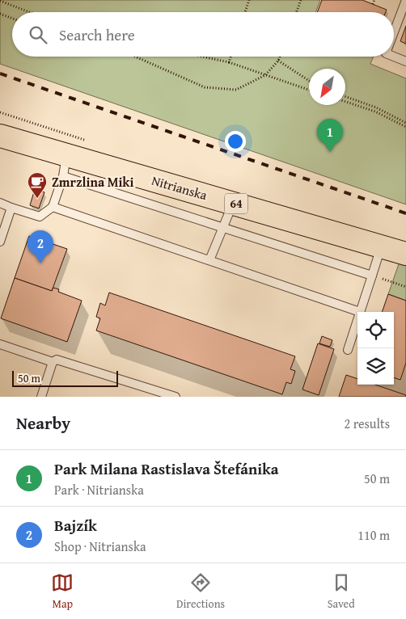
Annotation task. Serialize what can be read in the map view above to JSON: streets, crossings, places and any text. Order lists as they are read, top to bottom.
{
  "streets": {
    "main road": ["Nitrianska", "64"]
  },
  "places": {
    "cafe": ["Zmrzlina Miki"]
  },
  "scale_bar": "50 m",
  "north": "bottom left",
  "page": {
    "search": "Search here",
    "pins": ["1", "2"],
    "scale": "50 m",
    "heading": ["Nearby", "2 results"],
    "list": [
      {
        "mark": "1",
        "name": "Park Milana Rastislava Štefánika",
        "note": "Park · Nitrianska",
        "value": "50 m"
      },
      {
        "mark": "2",
        "name": "Bajzík",
        "note": "Shop · Nitrianska",
        "value": "110 m"
      }
    ],
    "nav": ["Map", "Directions", "Saved"]
  }
}
